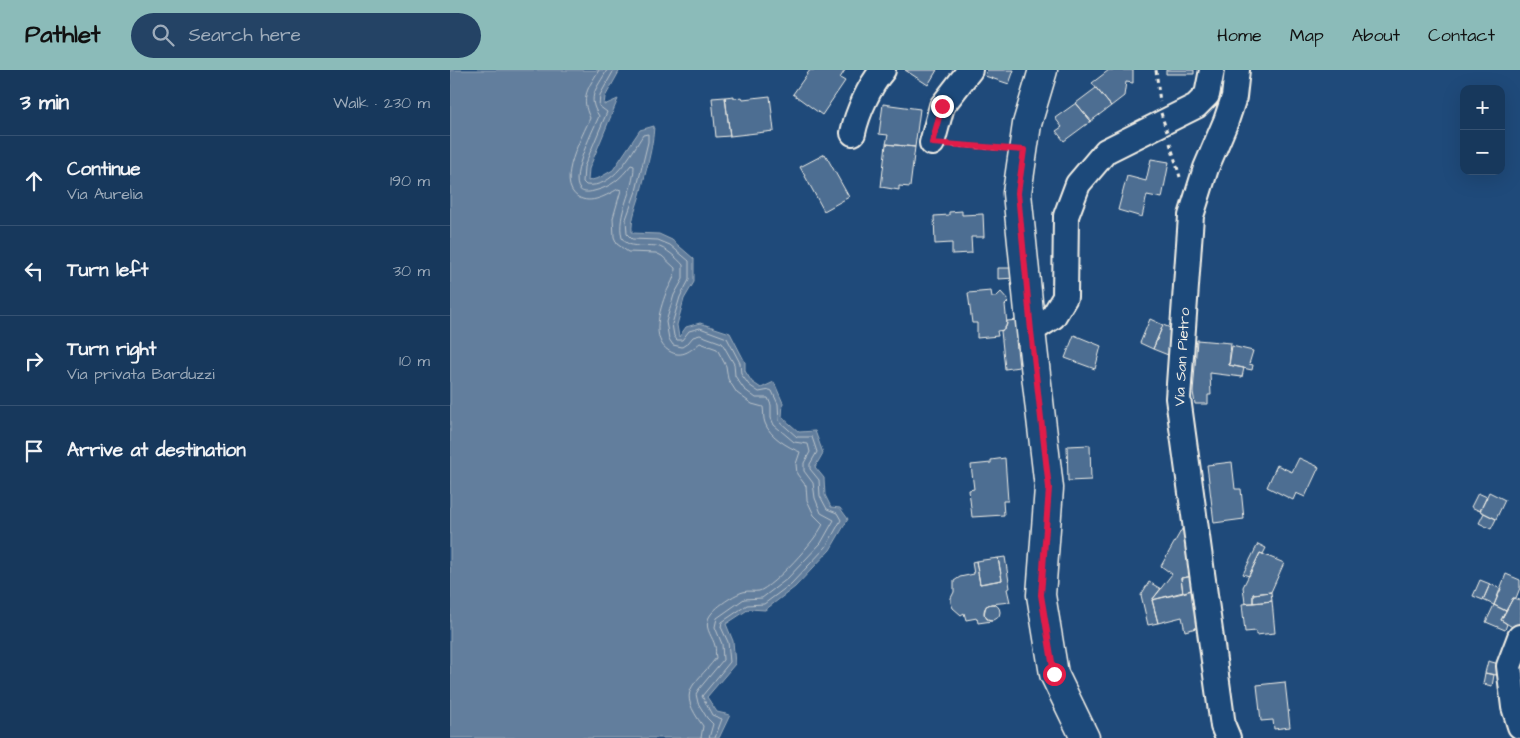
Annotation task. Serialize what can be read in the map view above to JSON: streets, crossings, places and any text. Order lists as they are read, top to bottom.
{
  "streets": {
    "street": ["Via San Pietro"]
  },
  "page": {
    "header": "Pathlet",
    "search": "Search here",
    "nav": [
      "Home",
      "Map",
      "About",
      "Contact"
    ],
    "heading": ["3 min", "Walk · 230 m"],
    "map_buttons": ["+", "−"],
    "list": [
      ["Continue", "Via Aurelia", "190 m"],
      ["Turn left", "30 m"],
      ["Turn right", "Via privata Barduzzi", "10 m"],
      "Arrive at destination"
    ]
  }
}
